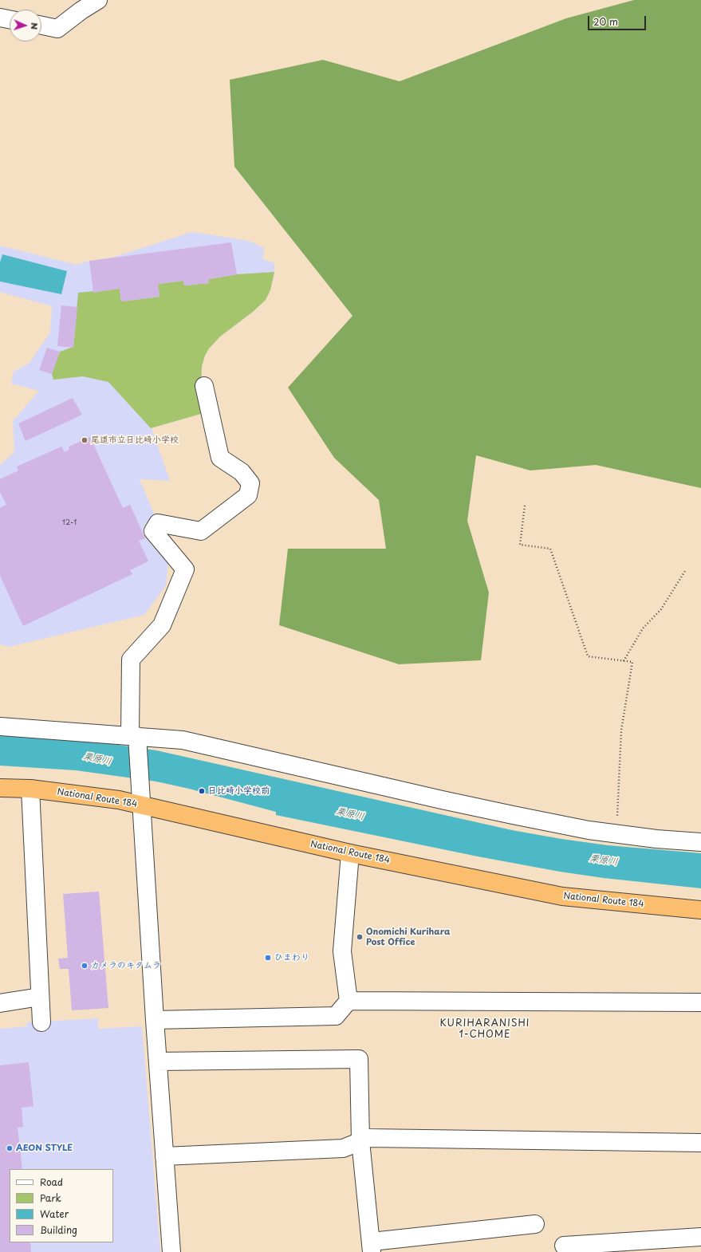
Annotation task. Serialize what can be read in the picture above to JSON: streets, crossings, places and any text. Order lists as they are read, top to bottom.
{
  "streets": {
    "highway": ["National Route 184"]
  },
  "districts": ["KURIHARANISHI 1-CHOME"],
  "water": ["栗原川"],
  "places": [
    "尾道市立日比崎小学校",
    "日比崎小学校前",
    "Onomichi Kurihara Post Office",
    "ひまわり",
    "カメラのキタムラ",
    "AEON STYLE"
  ],
  "house_numbers": ["12-1"],
  "legend": [
    "Road",
    "Park",
    "Water",
    "Building"
  ],
  "scale_bar": "20 m",
  "north": "right"
}
